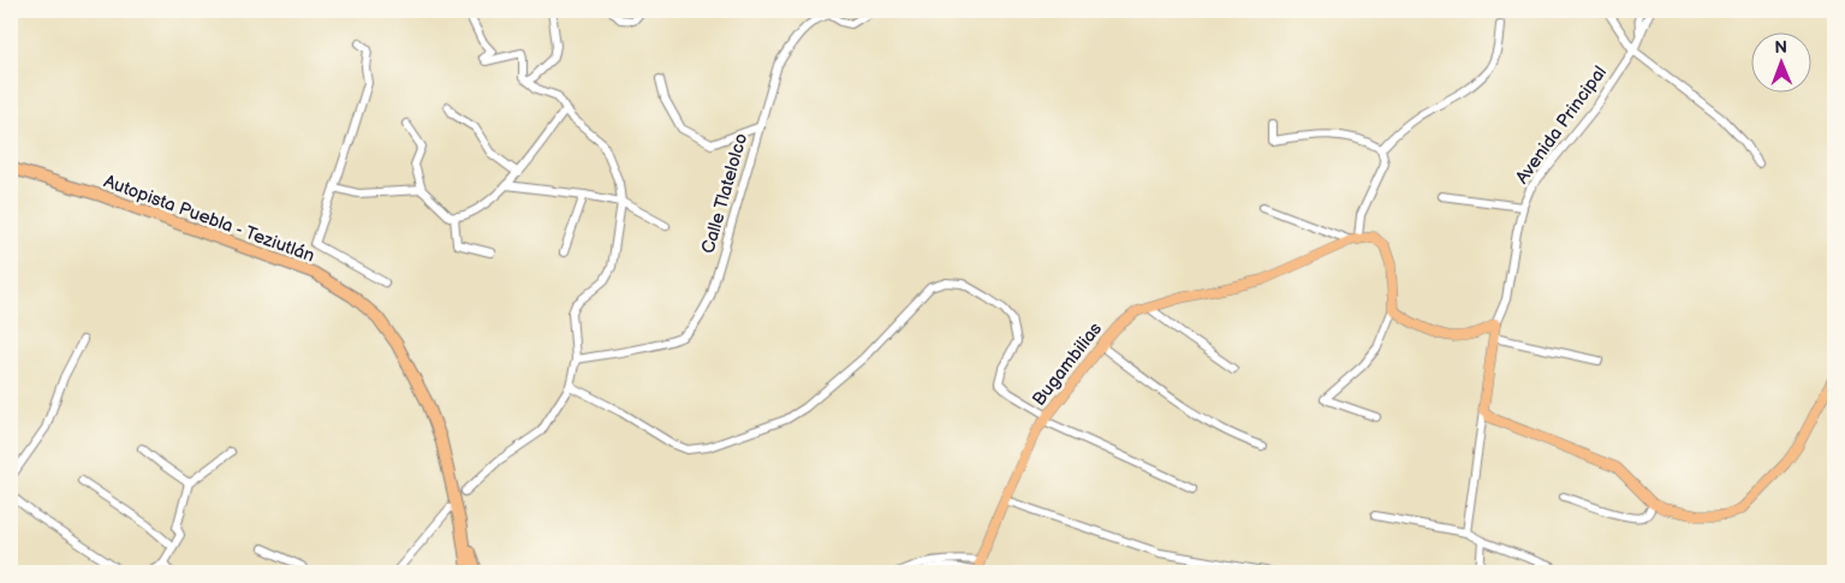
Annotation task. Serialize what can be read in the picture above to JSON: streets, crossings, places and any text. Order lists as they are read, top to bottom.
{
  "streets": {
    "highway": ["Autopista Puebla - Teziutlán"],
    "main road": ["Bugambilias"],
    "street": ["Avenida Principal", "Calle Tlatelolco"]
  },
  "north": "top"
}
